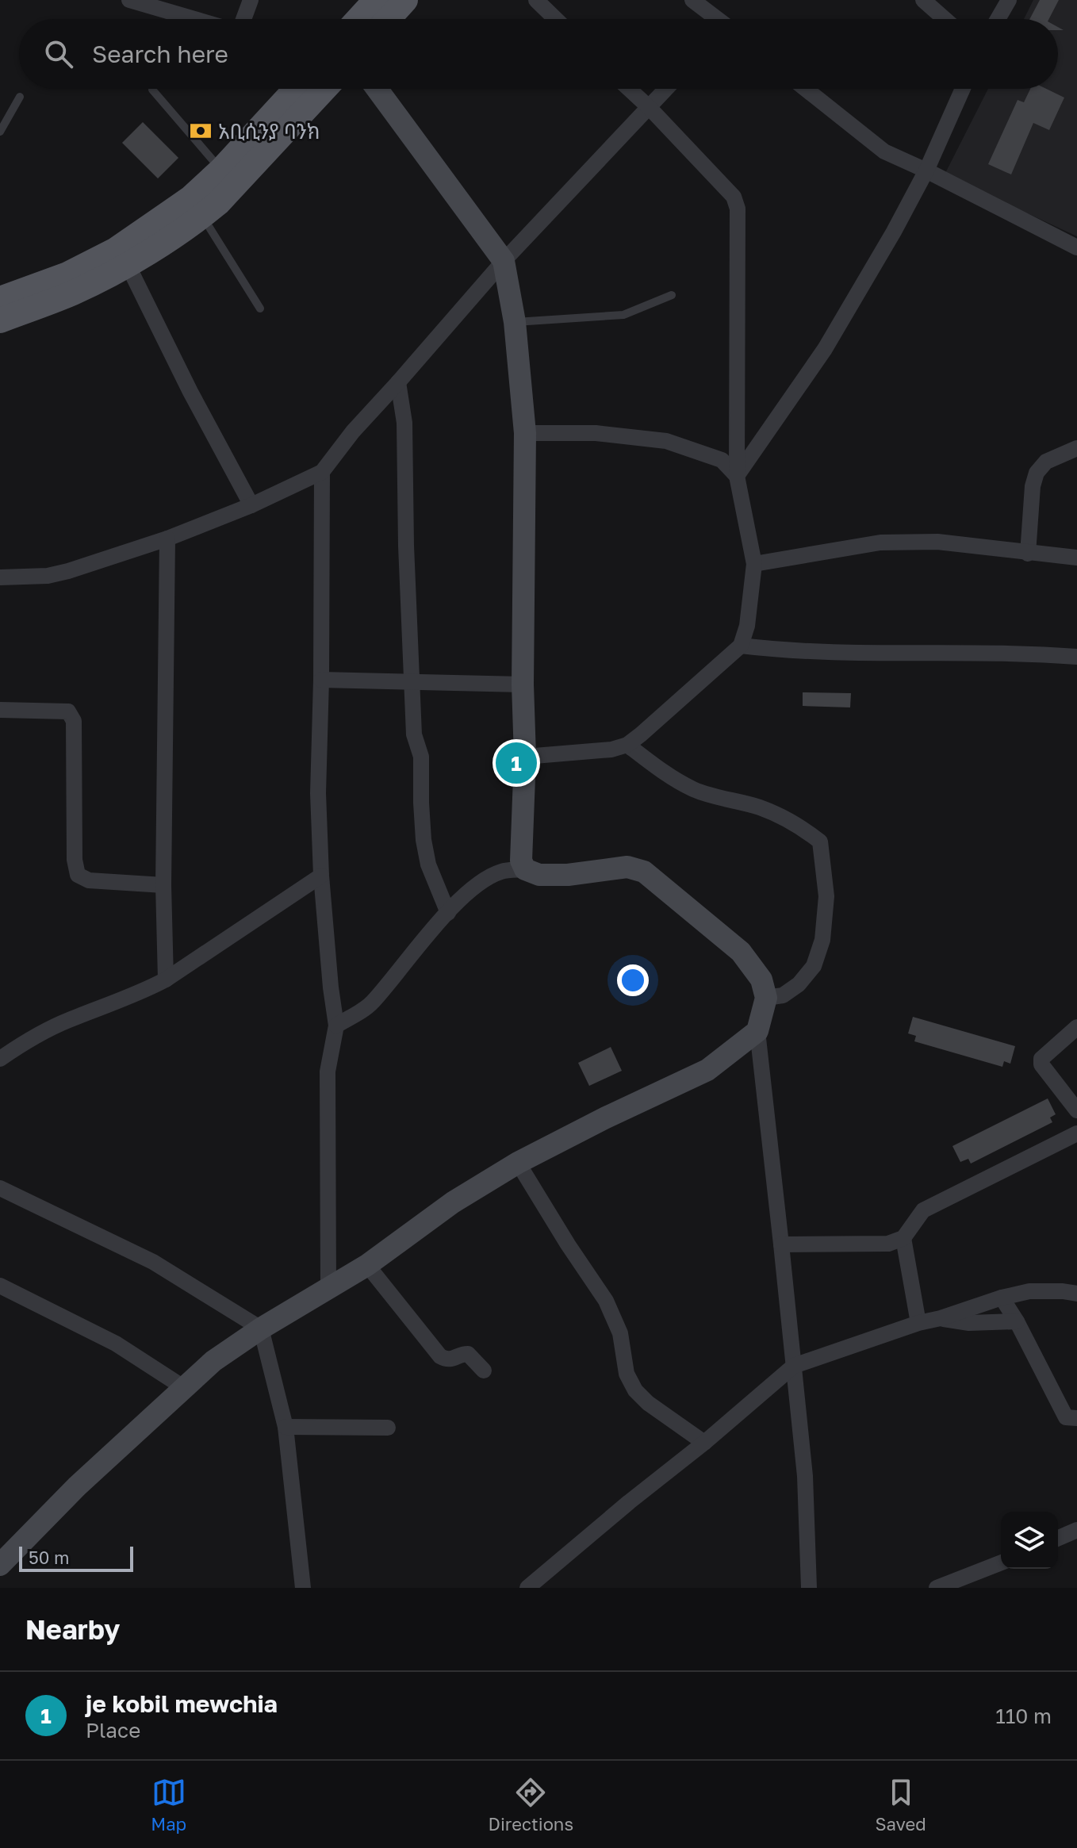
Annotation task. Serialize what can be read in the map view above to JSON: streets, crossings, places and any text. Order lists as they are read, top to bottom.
{
  "places": {
    "bank": ["አቢሲንያ ባንክ"]
  },
  "scale_bar": "50 m",
  "page": {
    "search": "Search here",
    "pins": "1",
    "scale": "50 m",
    "heading": "Nearby",
    "list": [
      {
        "mark": "1",
        "name": "je kobil mewchia",
        "note": "Place",
        "value": "110 m"
      }
    ],
    "nav": ["Map", "Directions", "Saved"]
  }
}
